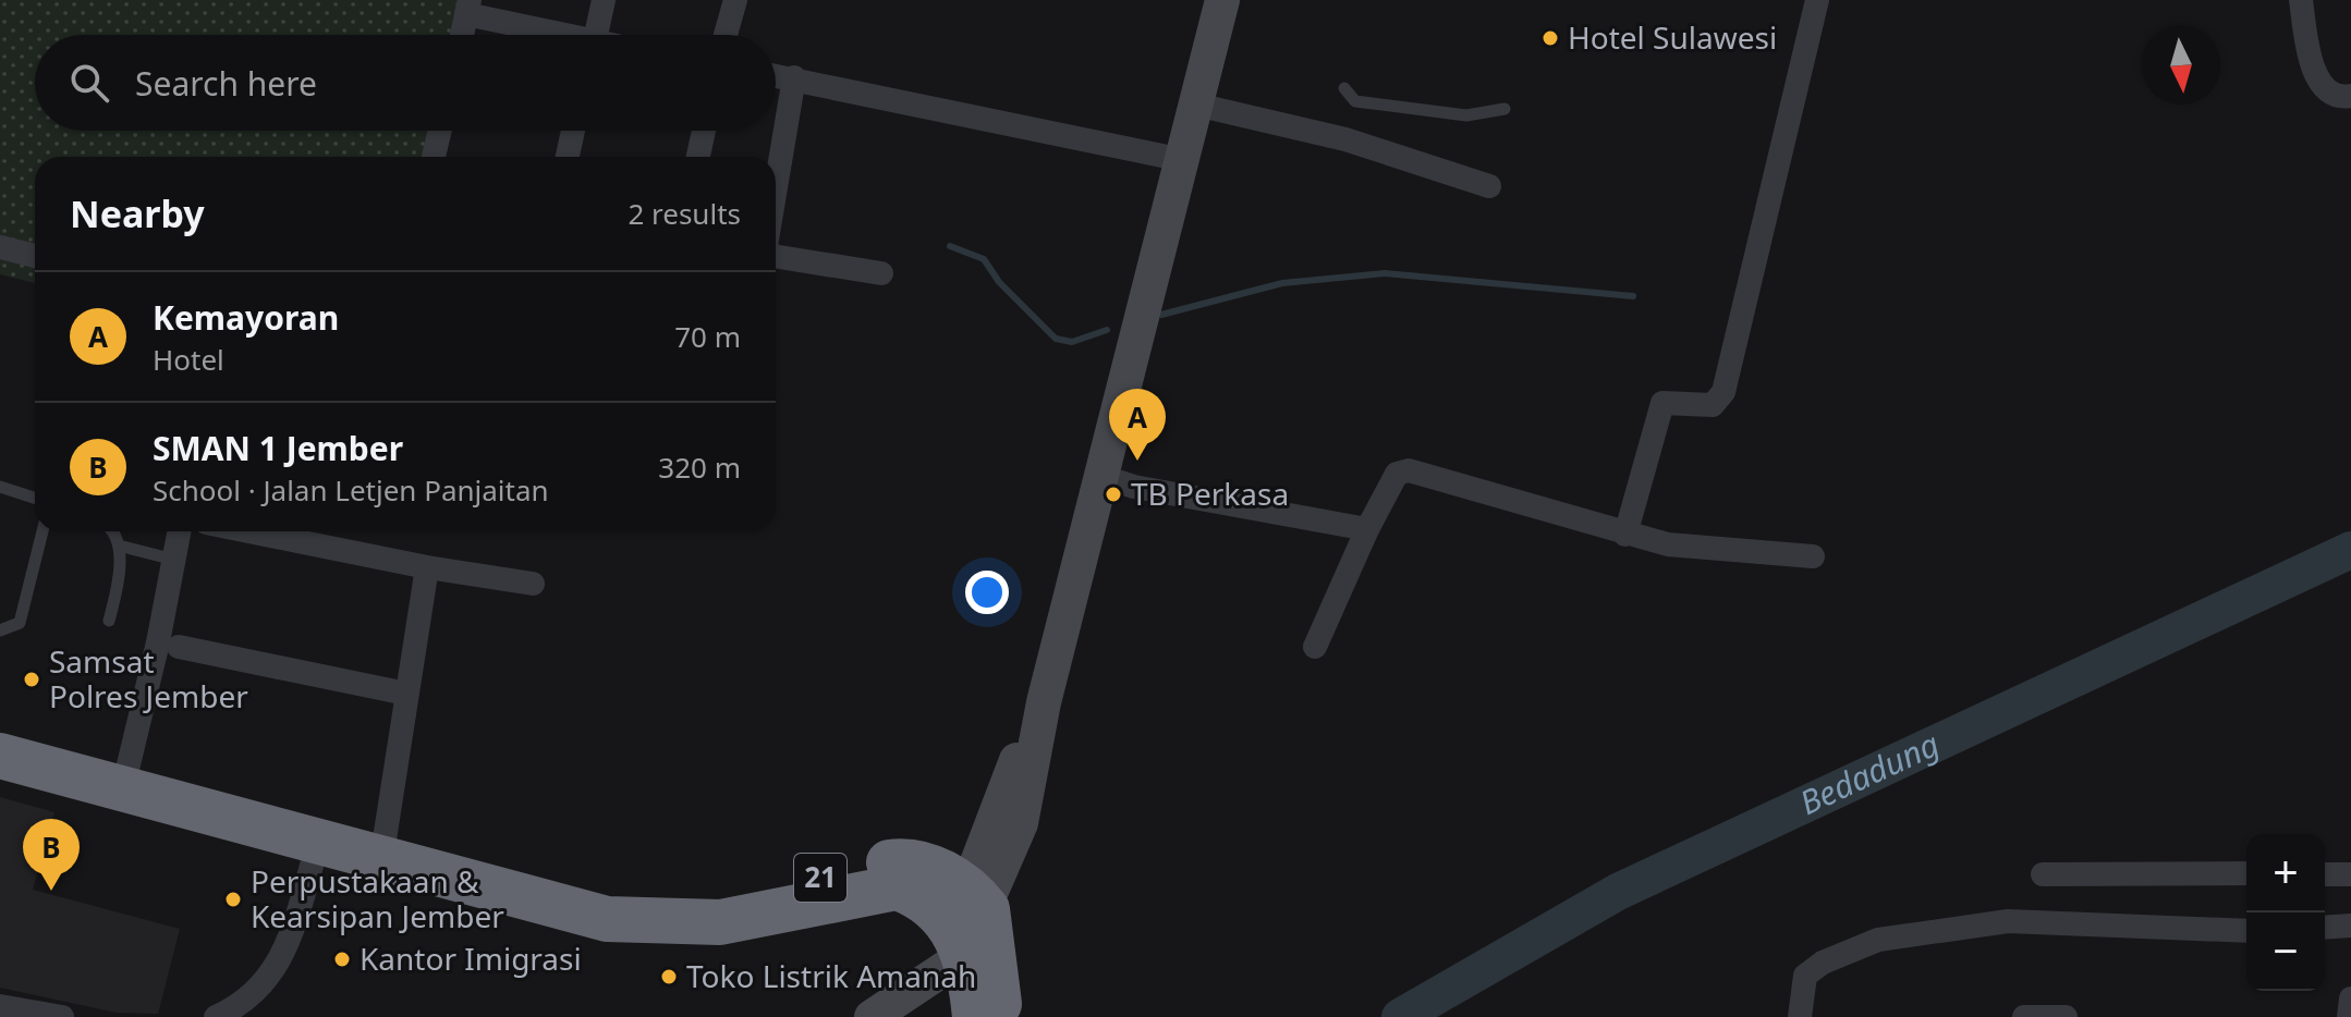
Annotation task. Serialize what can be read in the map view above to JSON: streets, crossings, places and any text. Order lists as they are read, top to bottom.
{
  "streets": {
    "highway": ["21"]
  },
  "water": ["Bedadung"],
  "places": [
    "Hotel Sulawesi",
    "TB Perkasa",
    "Samsat Polres Jember",
    "Perpustakaan & Kearsipan Jember",
    "Kantor Imigrasi",
    "Toko Listrik Amanah"
  ],
  "north": "bottom",
  "page": {
    "search": "Search here",
    "heading": ["Nearby", "2 results"],
    "list": [
      {
        "mark": "A",
        "name": "Kemayoran",
        "note": "Hotel",
        "value": "70 m"
      },
      {
        "mark": "B",
        "name": "SMAN 1 Jember",
        "note": "School · Jalan Letjen Panjaitan",
        "value": "320 m"
      }
    ],
    "pins": ["A", "B"],
    "map_buttons": ["+", "−"]
  }
}
